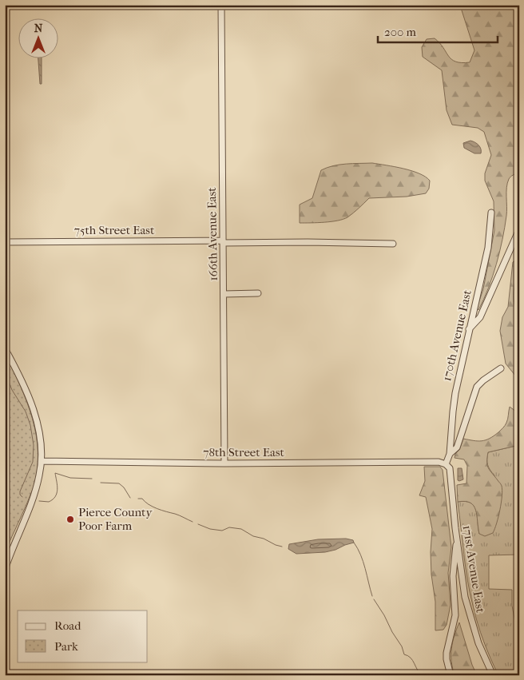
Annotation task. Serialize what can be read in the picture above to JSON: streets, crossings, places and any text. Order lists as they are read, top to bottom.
{
  "streets": {
    "street": [
      "75th Street East",
      "166th Avenue East",
      "170th Avenue East",
      "78th Street East",
      "171st Avenue East"
    ]
  },
  "crossings": [
    ["75th Street East", "166th Avenue East"],
    ["166th Avenue East", "78th Street East"],
    ["170th Avenue East", "78th Street East"],
    ["170th Avenue East", "171st Avenue East"],
    ["78th Street East", "171st Avenue East"]
  ],
  "places": ["Pierce County Poor Farm"],
  "legend": ["Road", "Park"],
  "scale_bar": "200 m",
  "north": "top"
}
